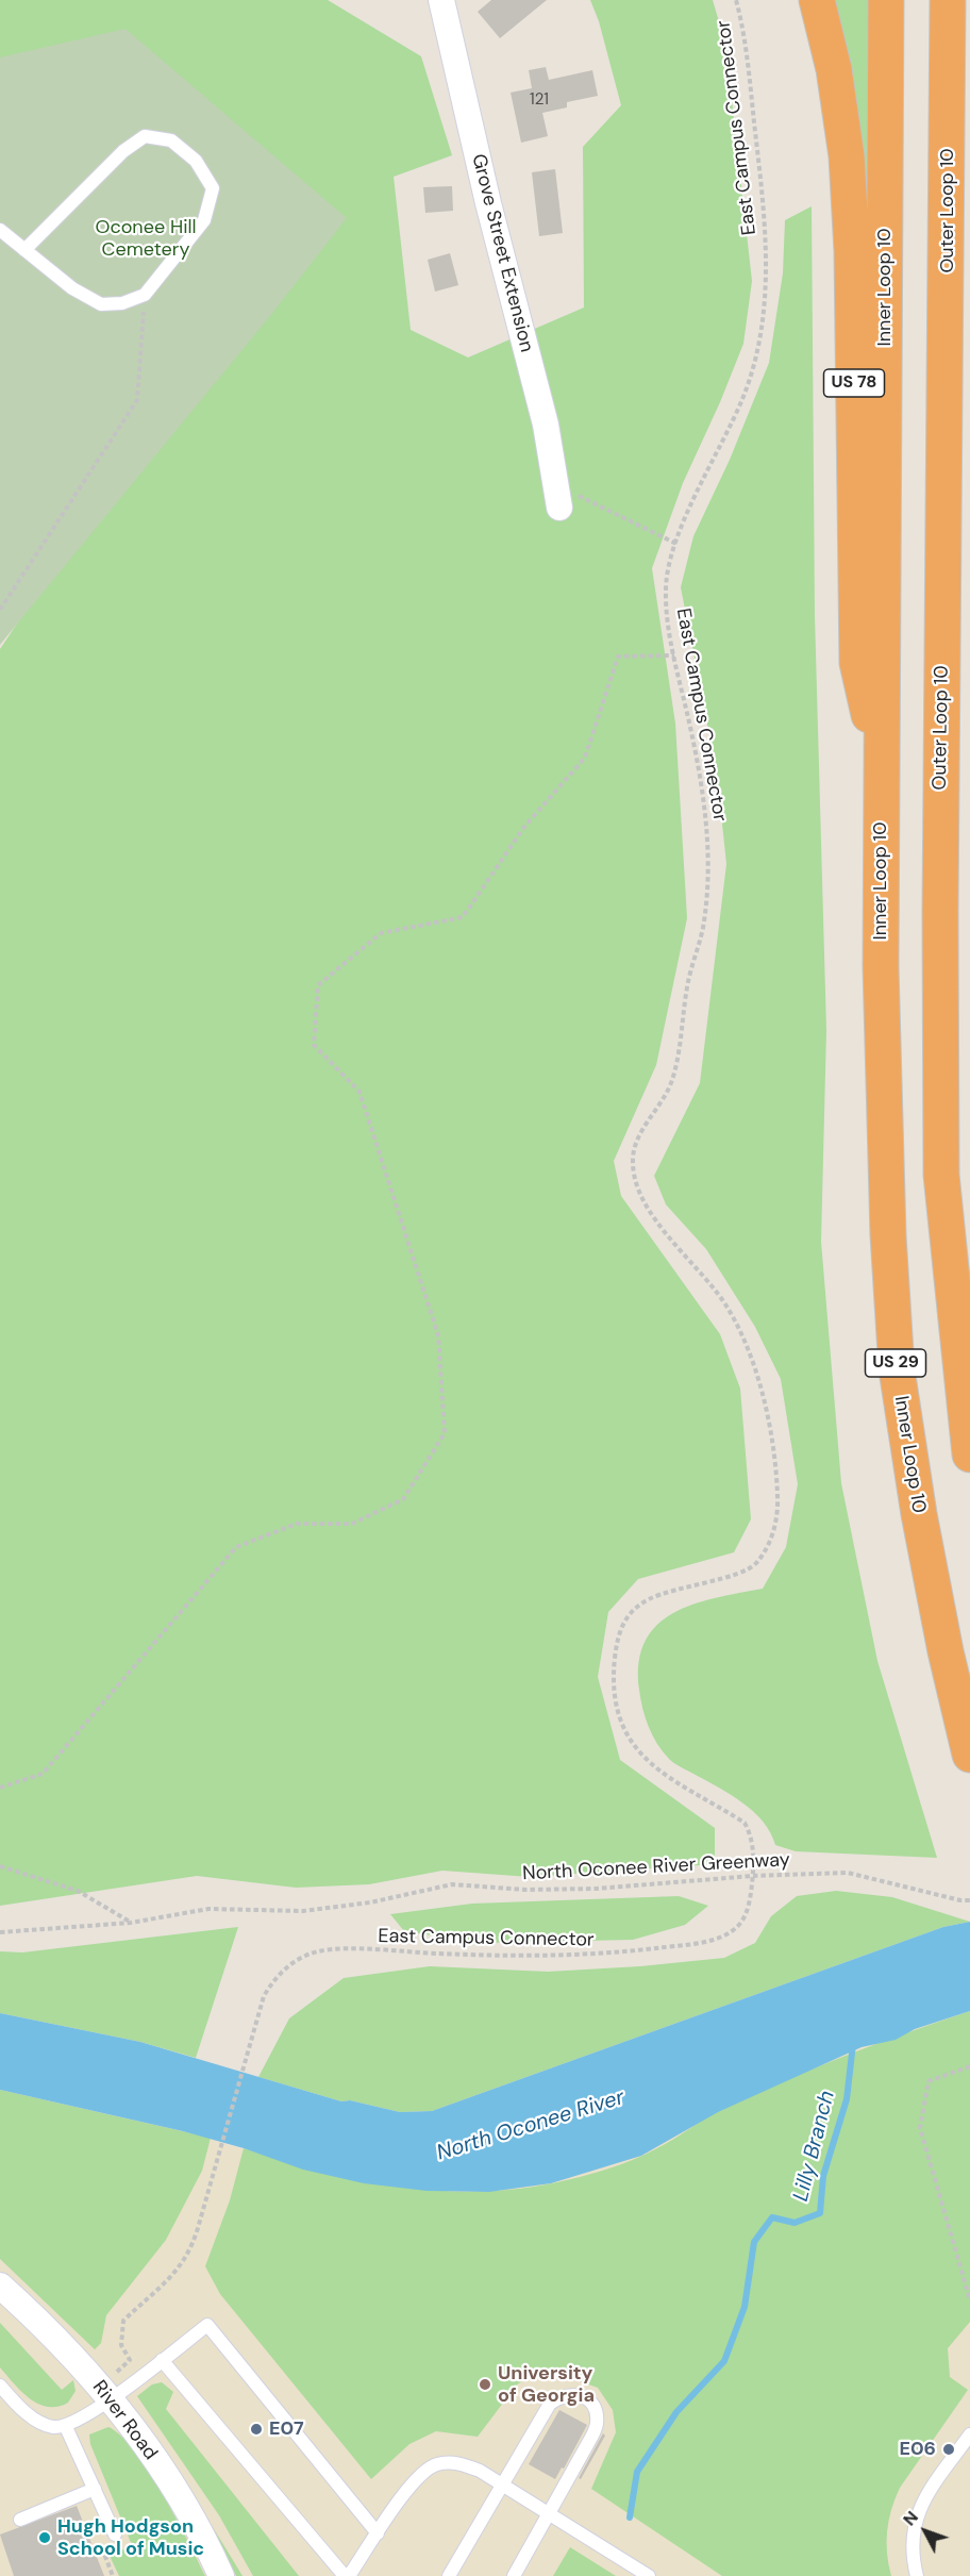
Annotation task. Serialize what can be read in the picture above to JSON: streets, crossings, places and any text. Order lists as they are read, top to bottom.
{
  "streets": {
    "highway": [
      "Outer Loop 10",
      "Inner Loop 10",
      "US 78",
      "US 29"
    ],
    "street": ["Grove Street Extension", "River Road"],
    "path": ["East Campus Connector", "North Oconee River Greenway"]
  },
  "crossings": [
    ["East Campus Connector", "North Oconee River Greenway"],
    ["Inner Loop 10", "US 78"]
  ],
  "water": ["North Oconee River", "Lilly Branch"],
  "parks": ["Oconee Hill Cemetery"],
  "places": [
    "University of Georgia",
    "E07",
    "E06",
    "Hugh Hodgson School of Music"
  ],
  "house_numbers": ["121"],
  "north": "top left"
}
